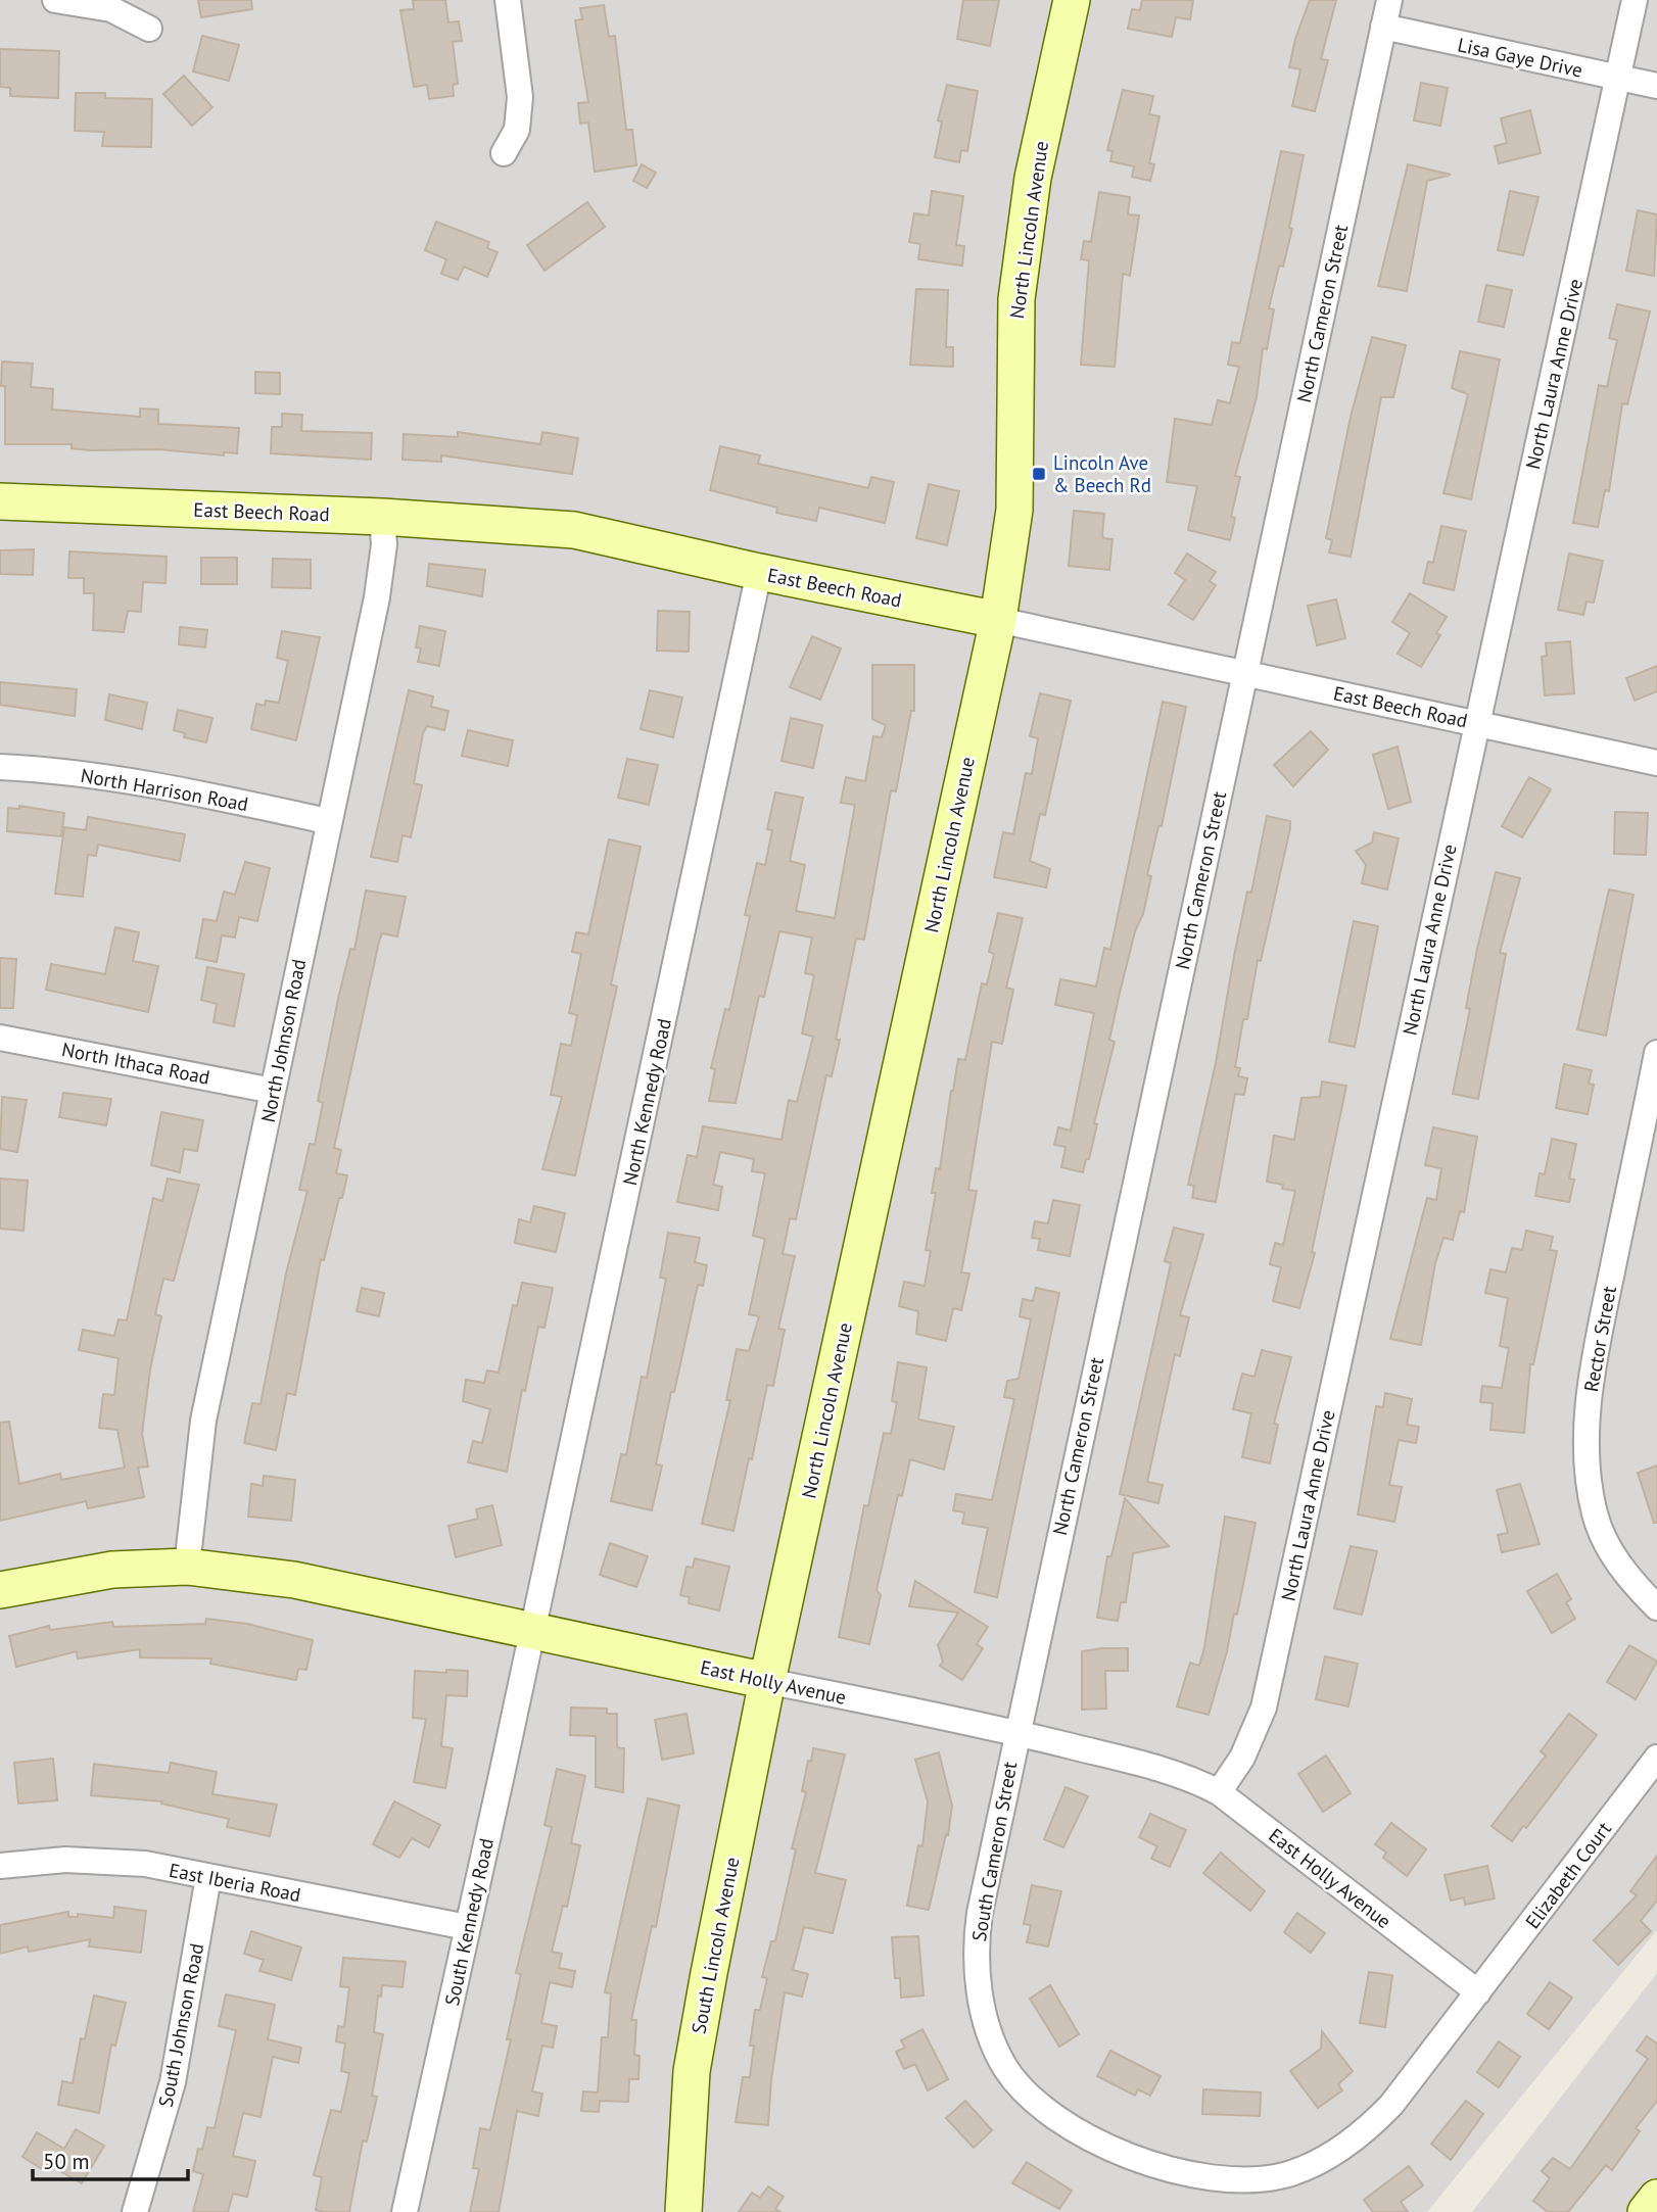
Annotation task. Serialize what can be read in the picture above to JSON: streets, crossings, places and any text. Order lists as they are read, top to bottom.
{
  "streets": {
    "street": [
      "Lisa Gaye Drive",
      "North Lincoln Avenue",
      "North Cameron Street",
      "North Laura Anne Drive",
      "East Beech Road",
      "North Harrison Road",
      "North Johnson Road",
      "North Ithaca Road",
      "North Kennedy Road",
      "Rector Street",
      "East Holly Avenue",
      "South Cameron Street",
      "Elizabeth Court",
      "East Iberia Road",
      "South Kennedy Road",
      "South Lincoln Avenue",
      "South Johnson Road"
    ]
  },
  "crossings": [
    ["Lisa Gaye Drive", "North Cameron Street"],
    ["Lisa Gaye Drive", "North Laura Anne Drive"],
    ["North Lincoln Avenue", "East Beech Road"],
    ["North Lincoln Avenue", "East Holly Avenue"],
    ["North Lincoln Avenue", "South Lincoln Avenue"],
    ["North Cameron Street", "East Beech Road"],
    ["North Cameron Street", "East Holly Avenue"],
    ["North Cameron Street", "South Cameron Street"],
    ["North Laura Anne Drive", "East Beech Road"],
    ["North Laura Anne Drive", "East Holly Avenue"],
    ["East Beech Road", "North Johnson Road"],
    ["East Beech Road", "North Kennedy Road"],
    ["North Harrison Road", "North Johnson Road"],
    ["North Johnson Road", "North Ithaca Road"],
    ["North Johnson Road", "East Holly Avenue"],
    ["North Kennedy Road", "East Holly Avenue"],
    ["North Kennedy Road", "South Kennedy Road"],
    ["East Holly Avenue", "South Cameron Street"],
    ["East Holly Avenue", "Elizabeth Court"],
    ["East Holly Avenue", "South Kennedy Road"],
    ["East Holly Avenue", "South Lincoln Avenue"],
    ["South Cameron Street", "Elizabeth Court"],
    ["East Iberia Road", "South Kennedy Road"],
    ["East Iberia Road", "South Johnson Road"]
  ],
  "places": {
    "transit": ["Lincoln Ave & Beech Rd"]
  },
  "scale_bar": "50 m"
}
